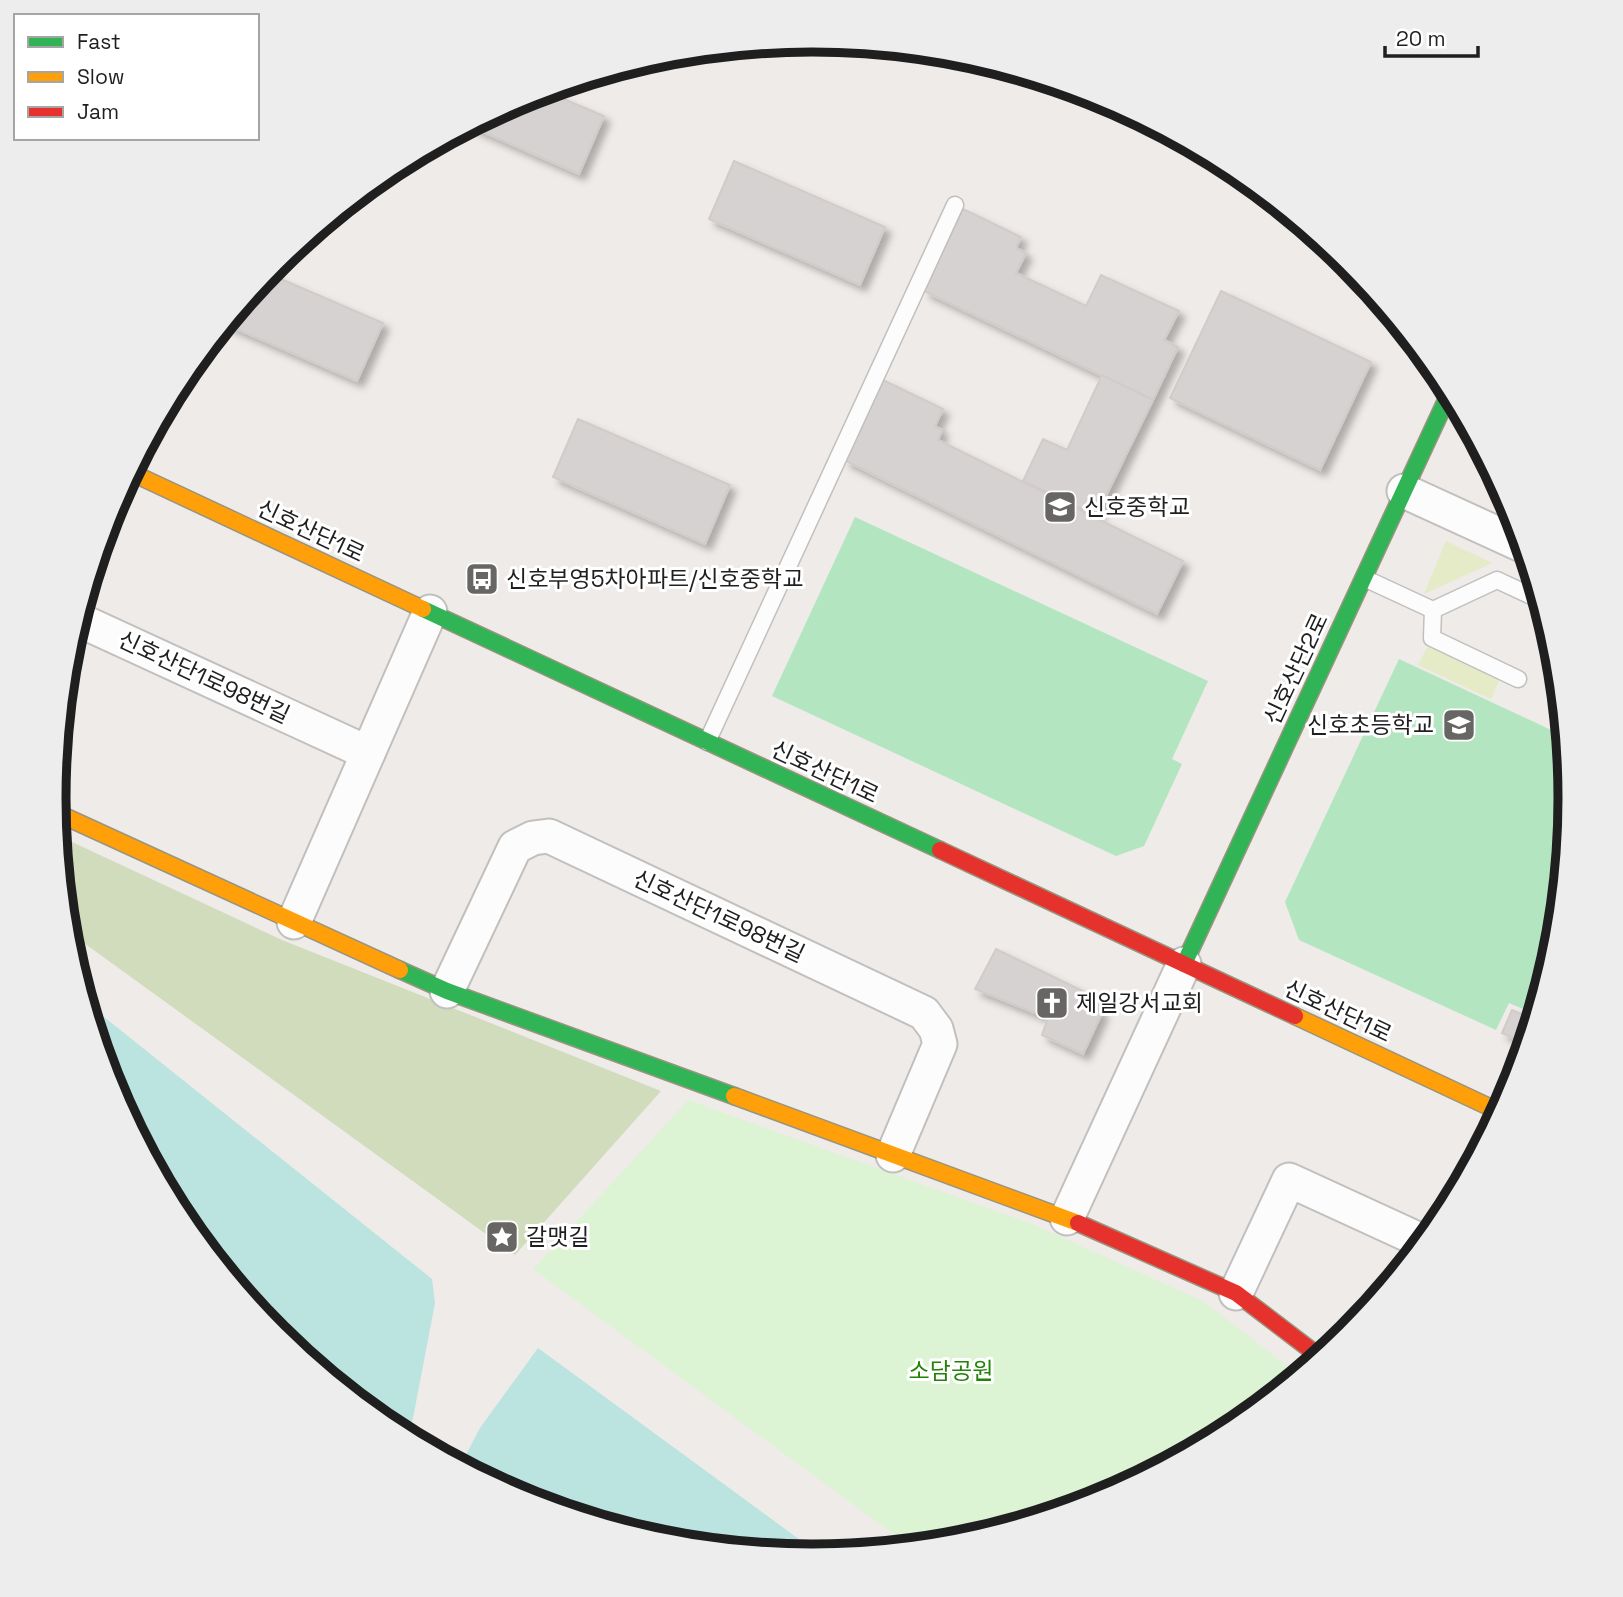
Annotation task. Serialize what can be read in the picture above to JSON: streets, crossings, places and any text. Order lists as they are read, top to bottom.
{
  "streets": {
    "main road": ["신호산단1로", "신호산단2로"],
    "street": ["신호산단1로98번길"]
  },
  "crossings": [
    ["신호산단1로", "신호산단2로"]
  ],
  "parks": ["소담공원"],
  "places": {
    "school or university": ["신호중학교", "신호초등학교"],
    "bus stop": ["신호부영5차아파트/신호중학교"],
    "church": ["제일강서교회"],
    "place": ["갈맷길"]
  },
  "legend": ["Fast", "Slow", "Jam"],
  "scale_bar": "20 m"
}
